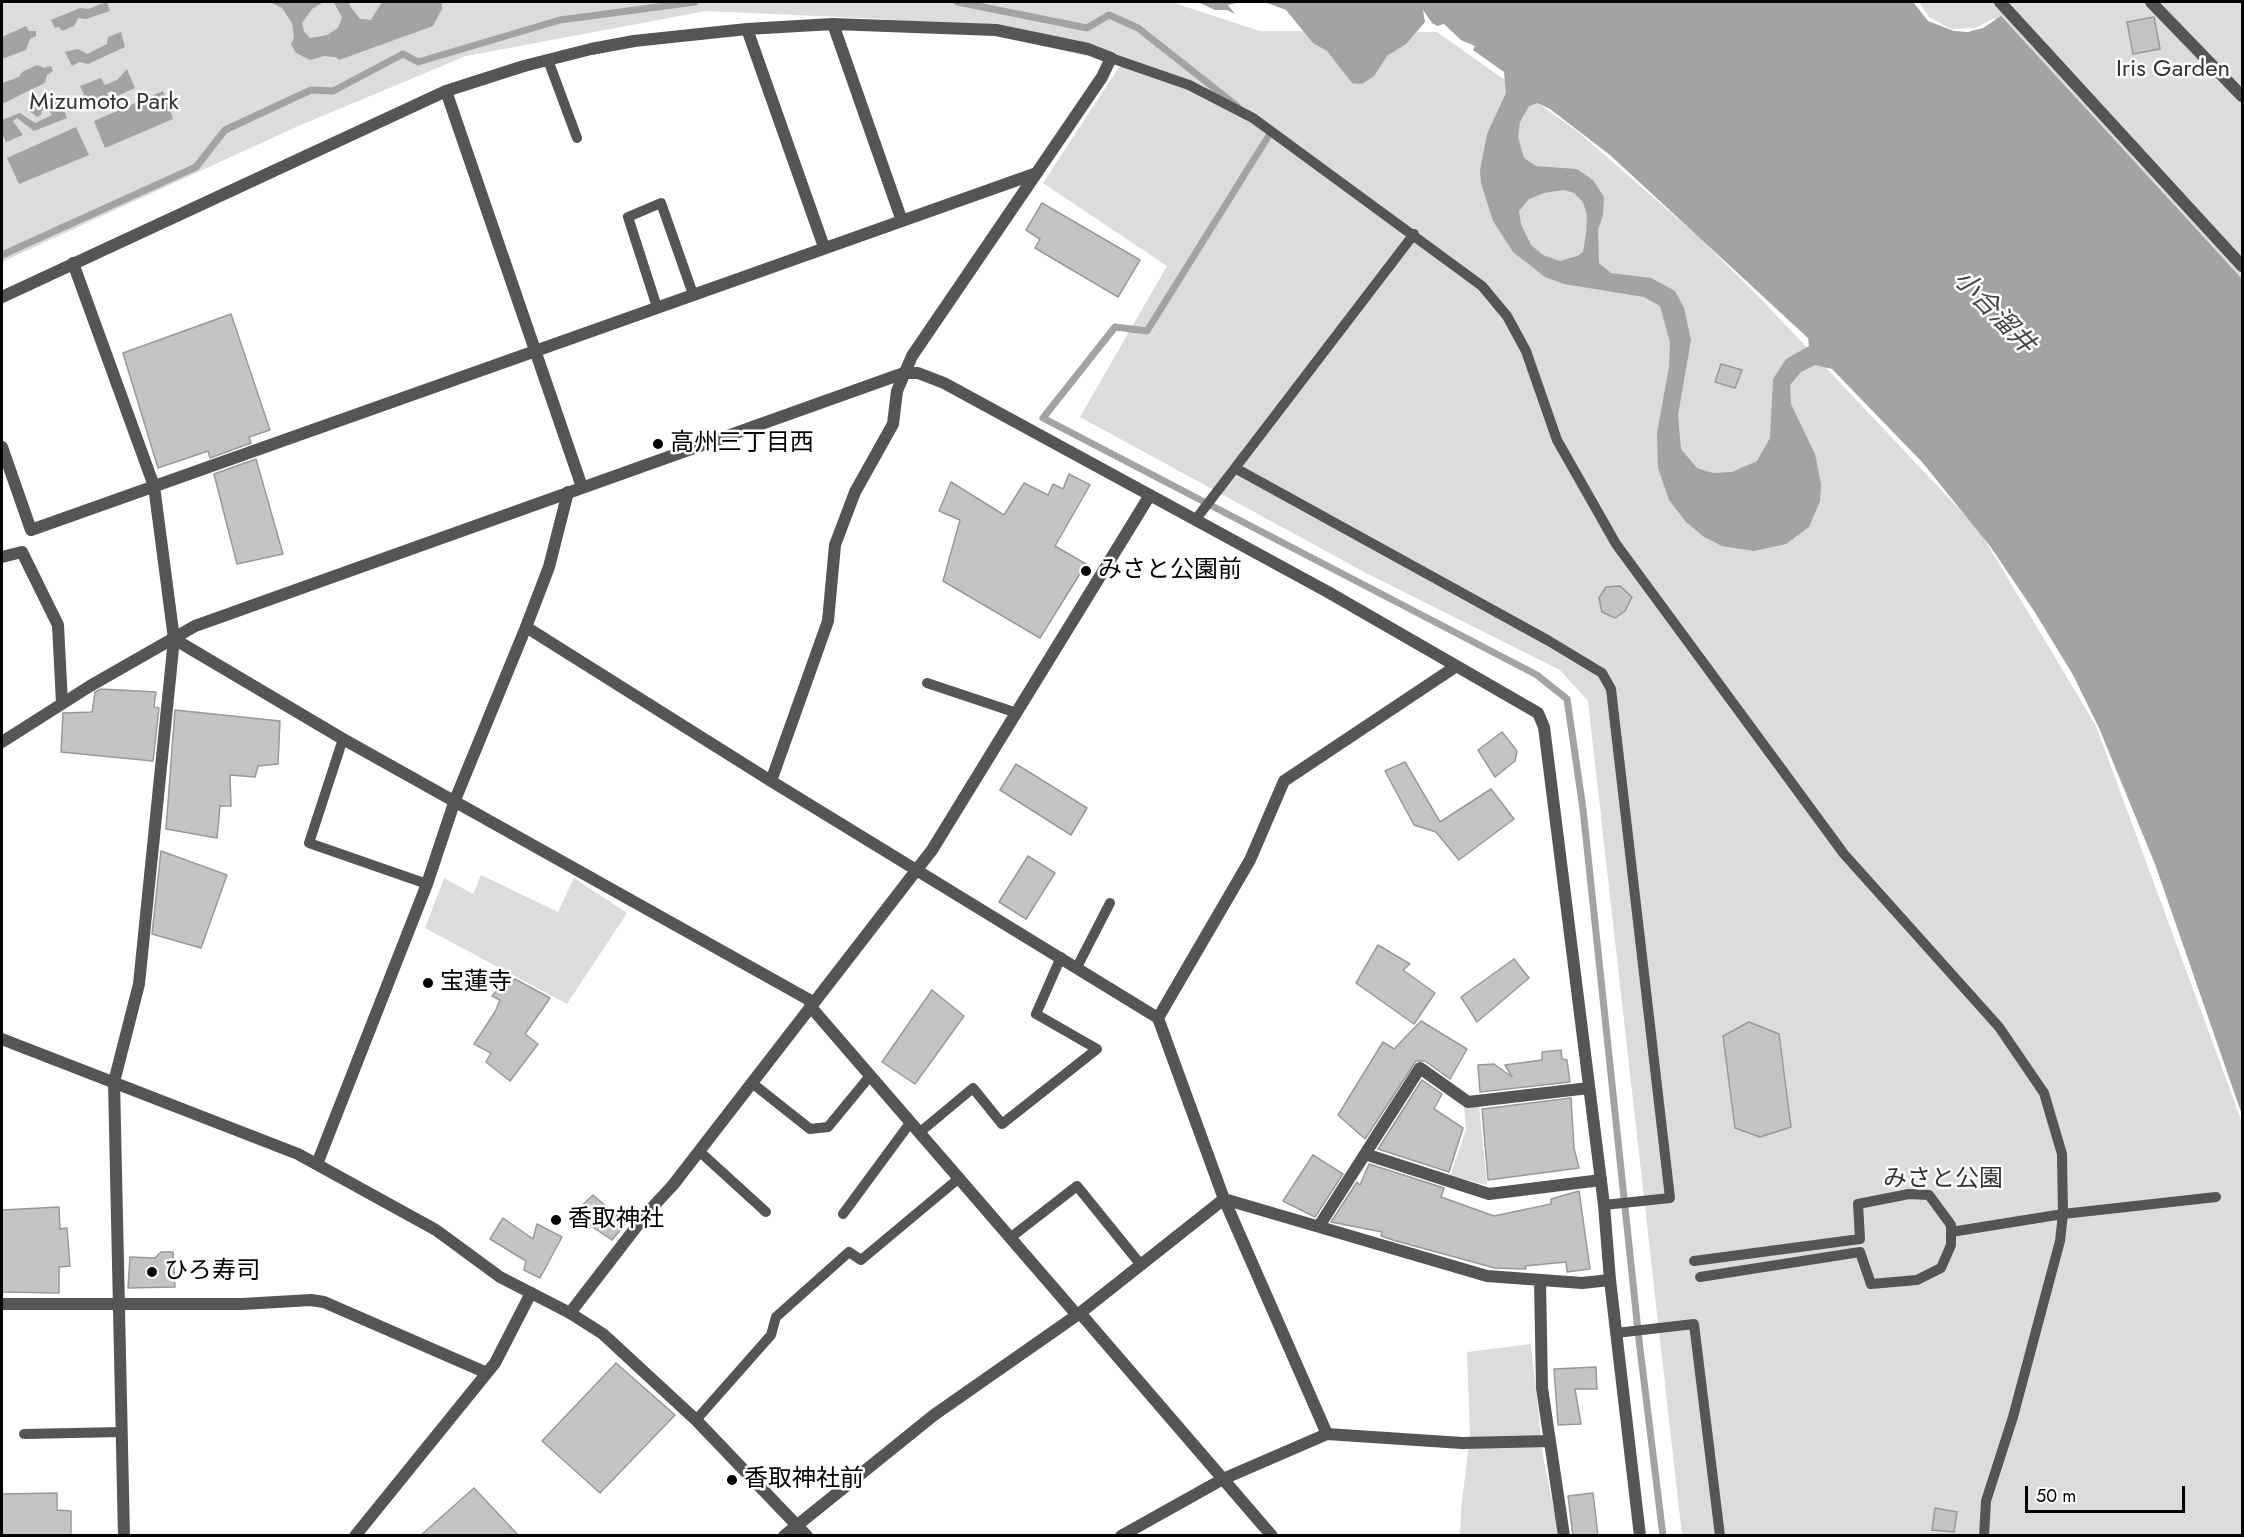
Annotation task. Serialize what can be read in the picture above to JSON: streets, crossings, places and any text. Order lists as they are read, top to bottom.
{
  "water": ["小合溜井"],
  "parks": ["Iris Garden", "Mizumoto Park", "みさと公園"],
  "places": [
    "高州三丁目西",
    "みさと公園前",
    "宝蓮寺",
    "香取神社",
    "ひろ寿司",
    "香取神社前"
  ],
  "scale_bar": "50 m"
}
